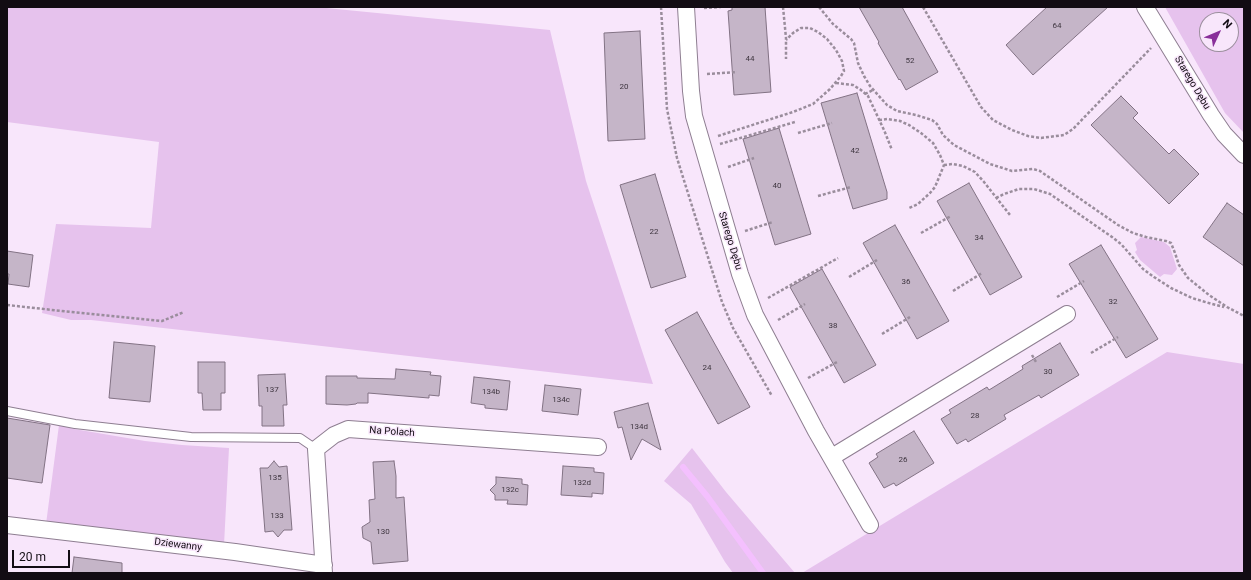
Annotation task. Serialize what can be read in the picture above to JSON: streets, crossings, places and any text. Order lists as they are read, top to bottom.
{
  "streets": {
    "street": ["Starego Dębu", "Na Polach", "Dziewanny"]
  },
  "house_numbers": [
    "64",
    "44",
    "52",
    "20",
    "42",
    "40",
    "22",
    "34",
    "36",
    "32",
    "38",
    "24",
    "30",
    "137",
    "134b",
    "134c",
    "28",
    "134d",
    "26",
    "135",
    "132d",
    "132c",
    "133",
    "130"
  ],
  "scale_bar": "20 m",
  "north": "top right"
}
